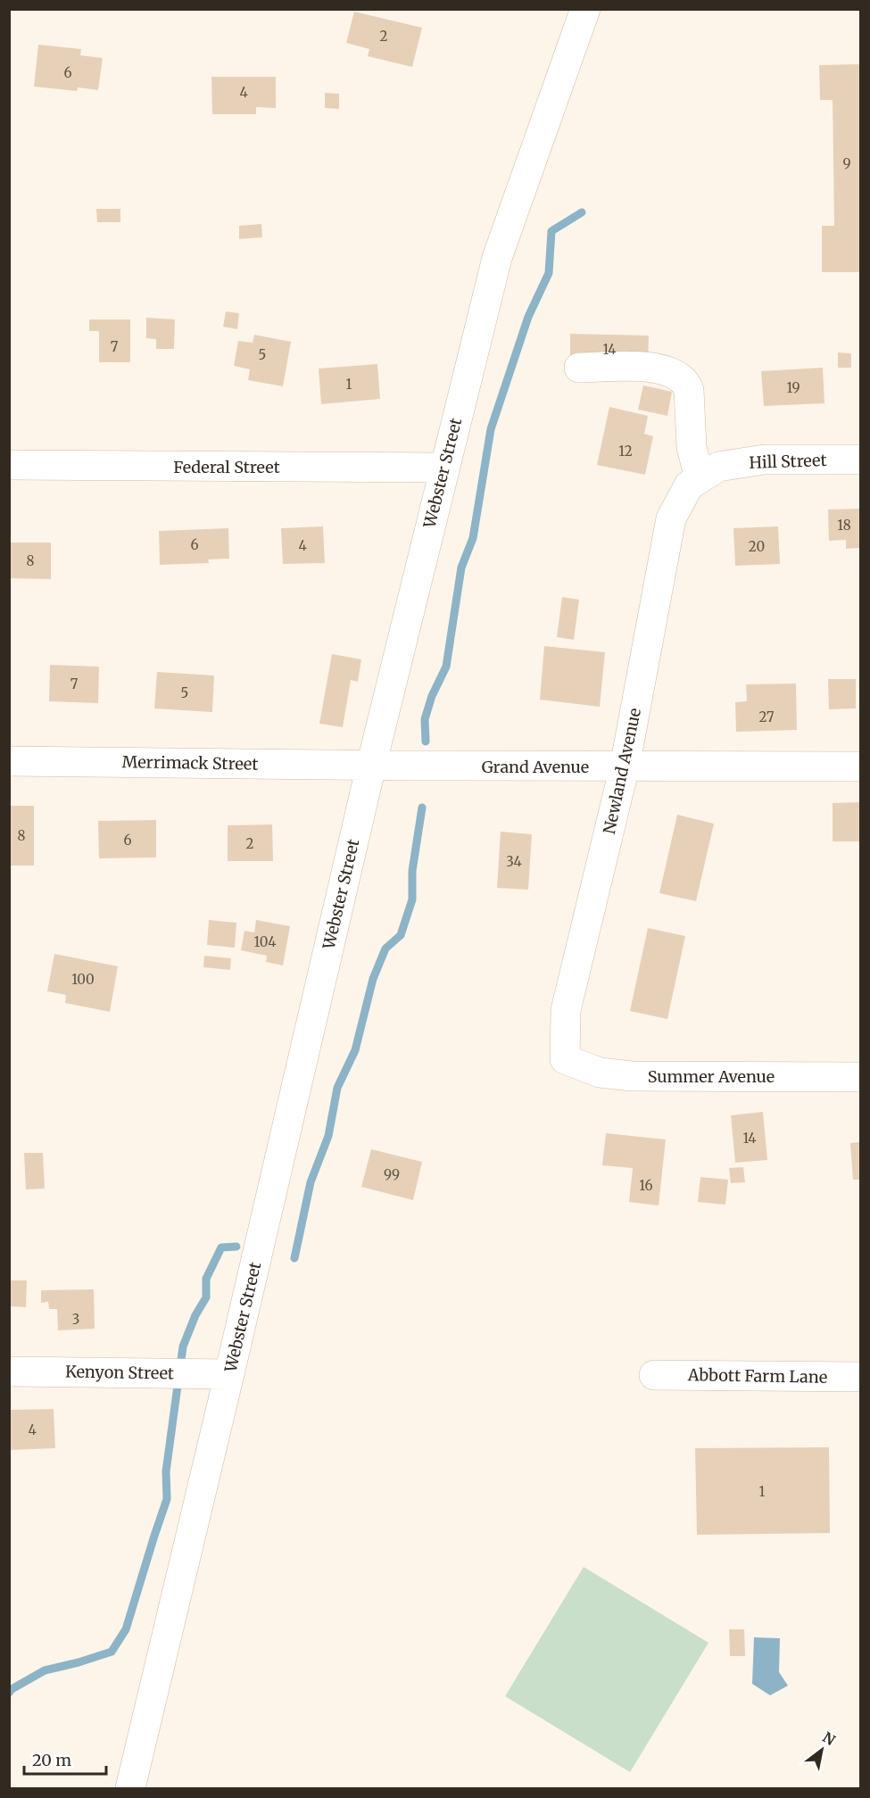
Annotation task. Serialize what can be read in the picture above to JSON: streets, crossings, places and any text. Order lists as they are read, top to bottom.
{
  "streets": {
    "street": [
      "Hill Street",
      "Federal Street",
      "Webster Street",
      "Merrimack Street",
      "Grand Avenue",
      "Newland Avenue",
      "Summer Avenue",
      "Kenyon Street",
      "Abbott Farm Lane"
    ]
  },
  "crossings": [
    ["Hill Street", "Newland Avenue"],
    ["Federal Street", "Webster Street"],
    ["Webster Street", "Merrimack Street"],
    ["Webster Street", "Grand Avenue"],
    ["Webster Street", "Kenyon Street"],
    ["Merrimack Street", "Grand Avenue"],
    ["Grand Avenue", "Newland Avenue"],
    ["Newland Avenue", "Summer Avenue"]
  ],
  "house_numbers": [
    "2",
    "6",
    "4",
    "9",
    "7",
    "14",
    "5",
    "1",
    "19",
    "12",
    "18",
    "6",
    "4",
    "20",
    "8",
    "7",
    "5",
    "27",
    "8",
    "6",
    "2",
    "34",
    "104",
    "100",
    "14",
    "99",
    "16",
    "3",
    "4",
    "1"
  ],
  "scale_bar": "20 m",
  "north": "top right"
}
